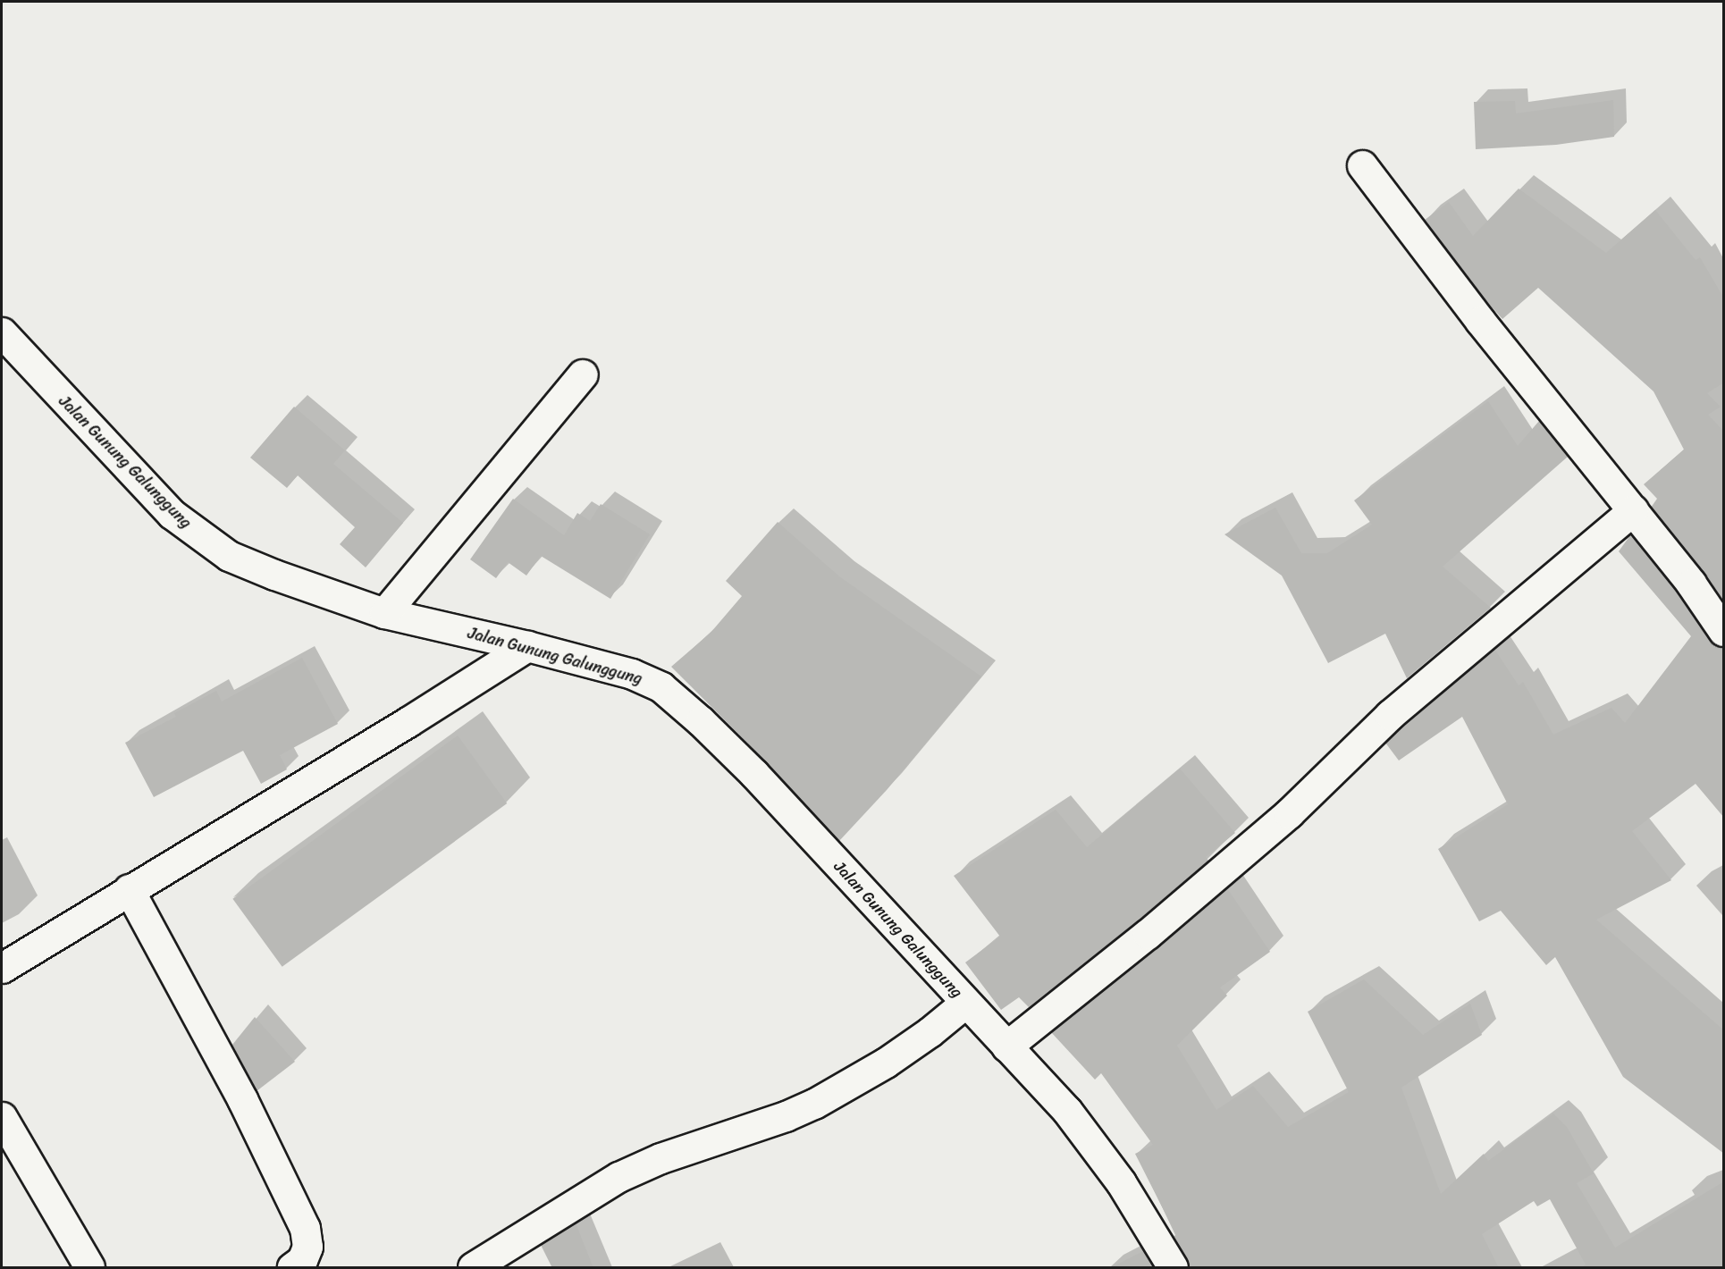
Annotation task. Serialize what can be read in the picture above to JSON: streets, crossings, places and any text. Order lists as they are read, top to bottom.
{
  "streets": {
    "street": ["Jalan Gunung Galunggung"]
  }
}
